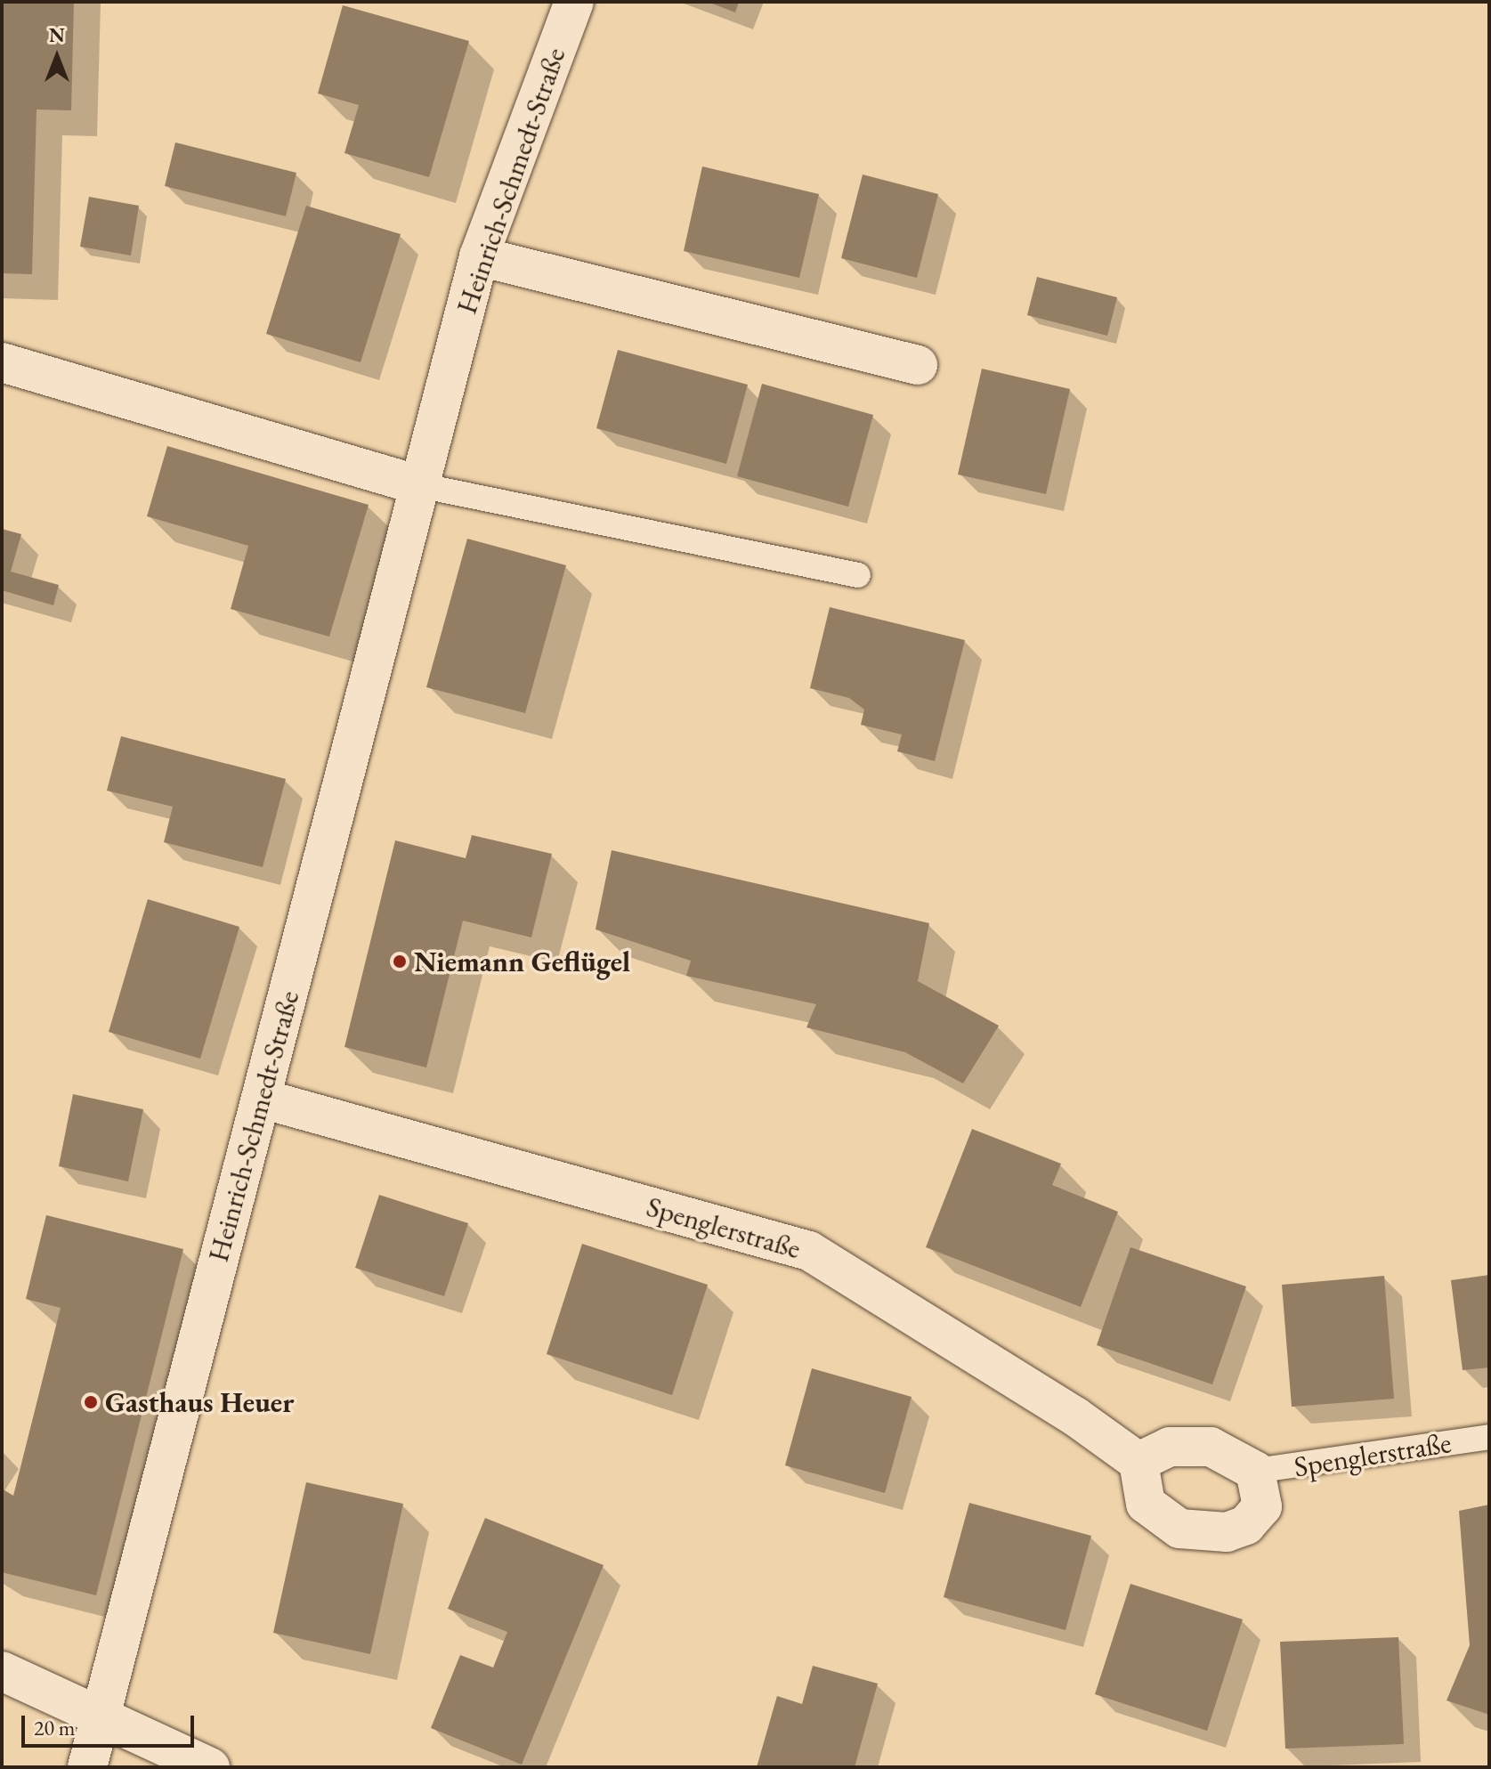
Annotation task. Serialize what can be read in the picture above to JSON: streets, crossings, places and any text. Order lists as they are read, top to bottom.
{
  "streets": {
    "street": ["Heinrich-Schmedt-Straße", "Spenglerstraße"]
  },
  "crossings": [
    ["Heinrich-Schmedt-Straße", "Spenglerstraße"]
  ],
  "places": ["Niemann Geflügel", "Gasthaus Heuer"],
  "scale_bar": "20 m",
  "north": "top"
}
